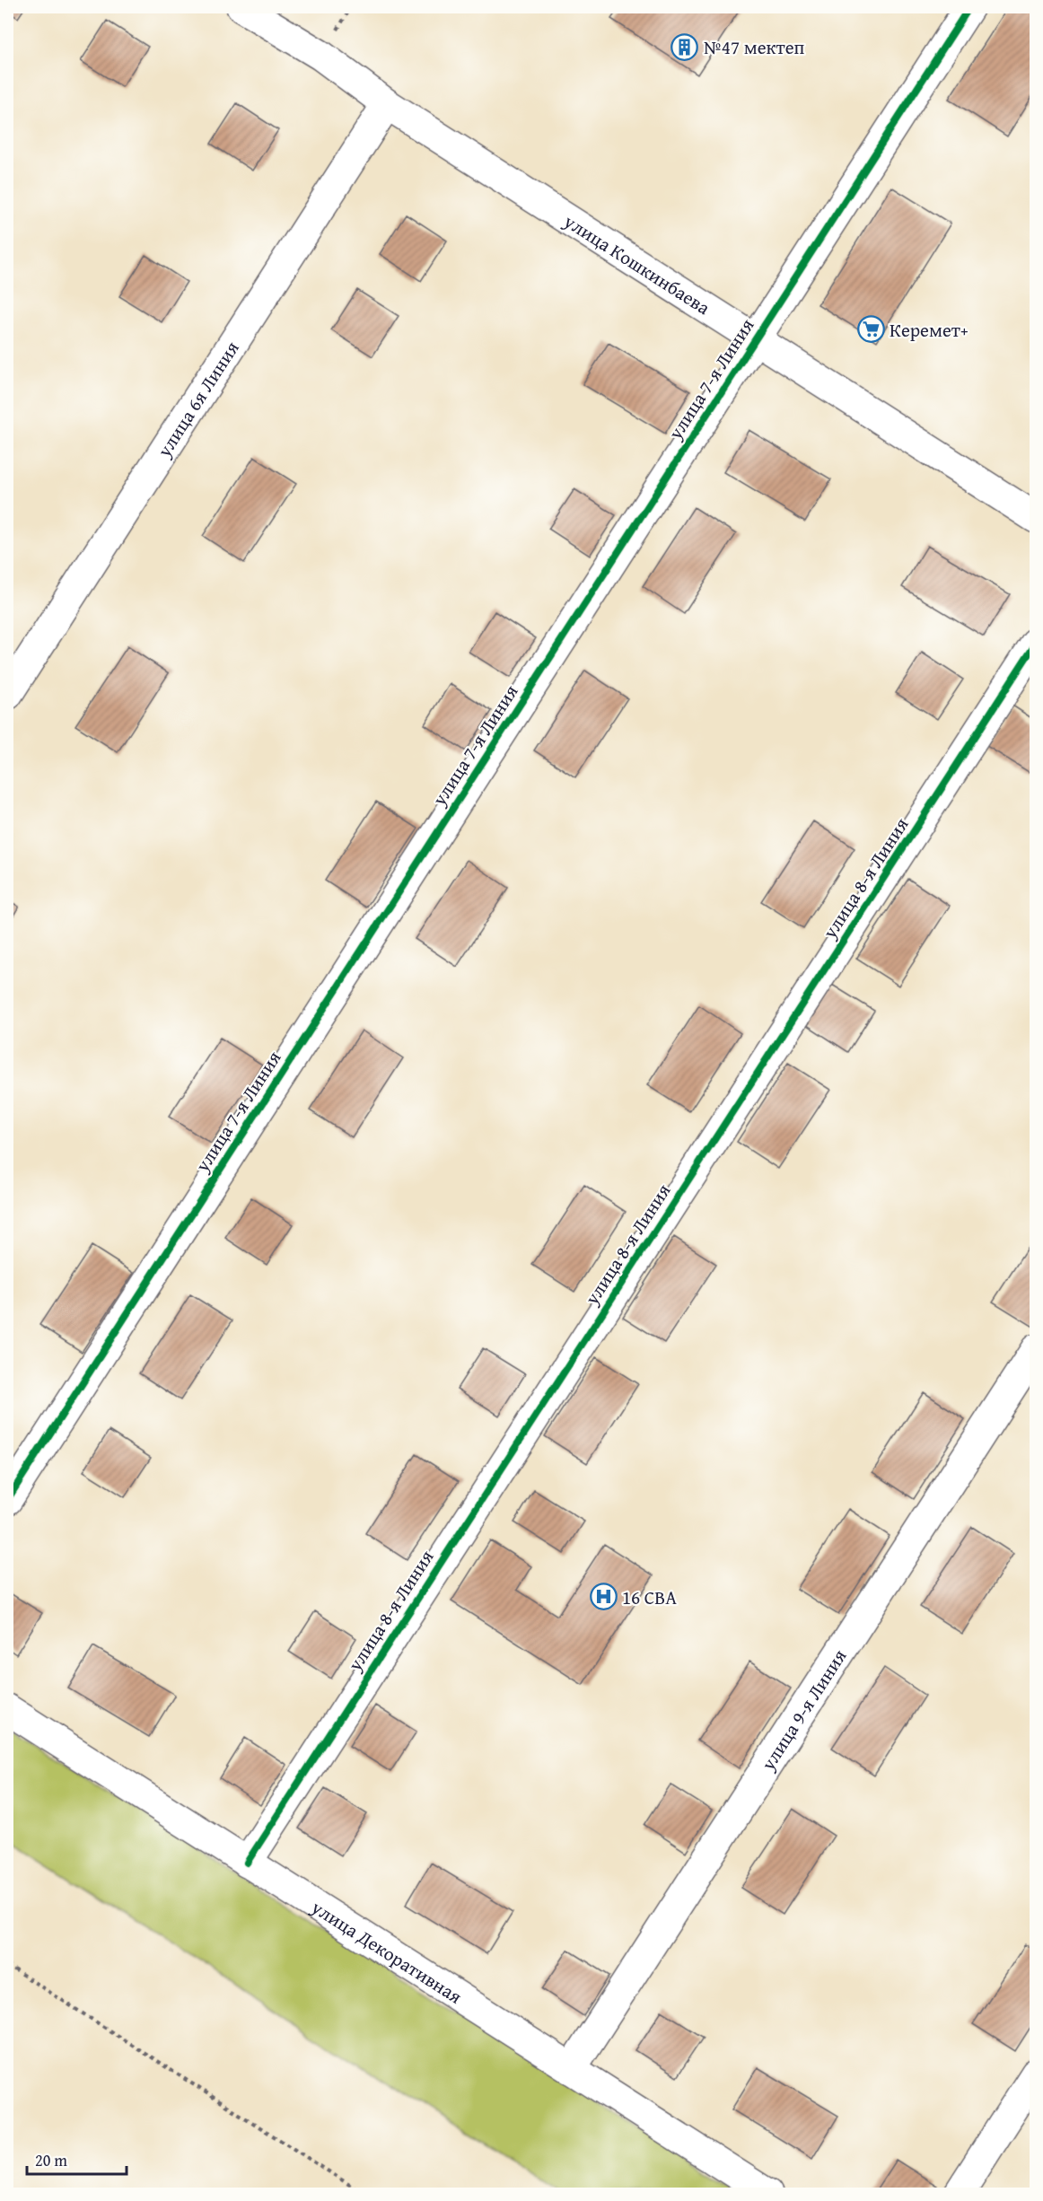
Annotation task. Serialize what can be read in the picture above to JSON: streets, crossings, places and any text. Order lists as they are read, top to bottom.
{
  "streets": {
    "street": [
      "улица Кошкинбаева",
      "улица 7-я Линия",
      "улица 6я Линия",
      "улица 8-я Линия",
      "улица 9-я Линия",
      "улица Декоративная"
    ]
  },
  "crossings": [
    ["улица Кошкинбаева", "улица 7-я Линия"],
    ["улица Кошкинбаева", "улица 6я Линия"],
    ["улица 8-я Линия", "улица Декоративная"],
    ["улица 9-я Линия", "улица Декоративная"]
  ],
  "places": {
    "building": ["№47 мектеп"],
    "supermarket": ["Керемет+"],
    "hospital": ["16 СВА"]
  },
  "scale_bar": "20 m"
}
